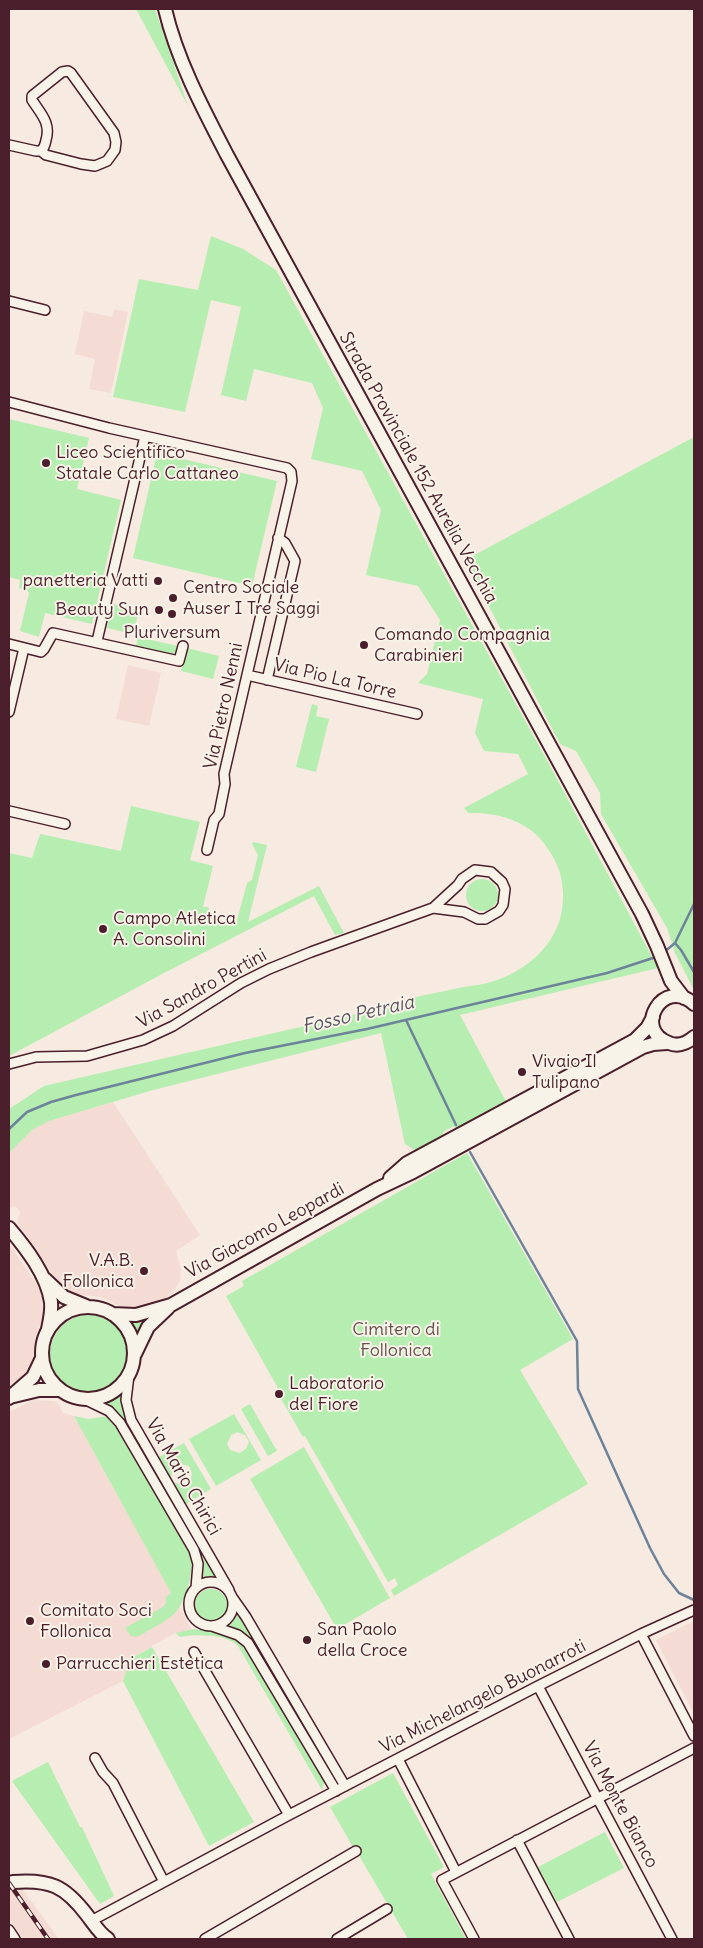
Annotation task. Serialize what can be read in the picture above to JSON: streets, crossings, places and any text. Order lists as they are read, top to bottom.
{
  "streets": {
    "main road": ["Strada Provinciale 152 Aurelia Vecchia", "Via Giacomo Leopardi"],
    "street": [
      "Via Pio La Torre",
      "Via Pietro Nenni",
      "Via Sandro Pertini",
      "Via Mario Chirici",
      "Via Michelangelo Buonarroti",
      "Via Monte Bianco"
    ]
  },
  "crossings": [
    ["Strada Provinciale 152 Aurelia Vecchia", "Via Giacomo Leopardi"],
    ["Via Pio La Torre", "Via Pietro Nenni"],
    ["Via Giacomo Leopardi", "Via Mario Chirici"],
    ["Via Mario Chirici", "Via Michelangelo Buonarroti"],
    ["Via Michelangelo Buonarroti", "Via Monte Bianco"]
  ],
  "water": ["Fosso Petraia"],
  "parks": ["Cimitero di Follonica"],
  "places": [
    "Liceo Scientifico Statale Carlo Cattaneo",
    "panetteria Vatti",
    "Centro Sociale Auser I Tre Saggi",
    "Beauty Sun",
    "Pluriversum",
    "Comando Compagnia Carabinieri",
    "Campo Atletica A. Consolini",
    "Vivaio Il Tulipano",
    "V.A.B. Follonica",
    "Laboratorio del Fiore",
    "Comitato Soci Follonica",
    "San Paolo della Croce",
    "Parrucchieri Estetica"
  ]
}
